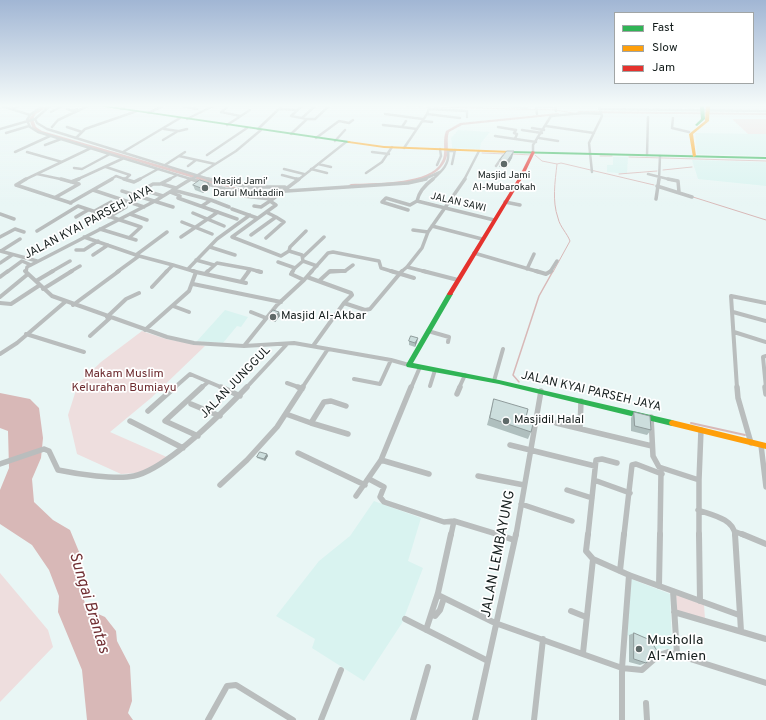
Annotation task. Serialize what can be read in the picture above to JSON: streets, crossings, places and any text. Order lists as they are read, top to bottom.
{
  "streets": {
    "main road": ["JALAN KYAI PARSEH JAYA"],
    "street": ["JALAN SAWI", "JALAN JUNGGUL", "JALAN LEMBAYUNG"]
  },
  "crossings": [
    ["JALAN KYAI PARSEH JAYA", "JALAN JUNGGUL"],
    ["JALAN KYAI PARSEH JAYA", "JALAN LEMBAYUNG"]
  ],
  "water": ["Sungai Brantas"],
  "parks": ["Makam Muslim Kelurahan Bumiayu"],
  "places": [
    "Masjid Jami Al-Mubarokah",
    "Masjid Jami' Darul Muhtadiin",
    "Masjid Al-Akbar",
    "Masjidil Halal",
    "Musholla Al-Amien"
  ],
  "legend": ["Fast", "Slow", "Jam"]
}
